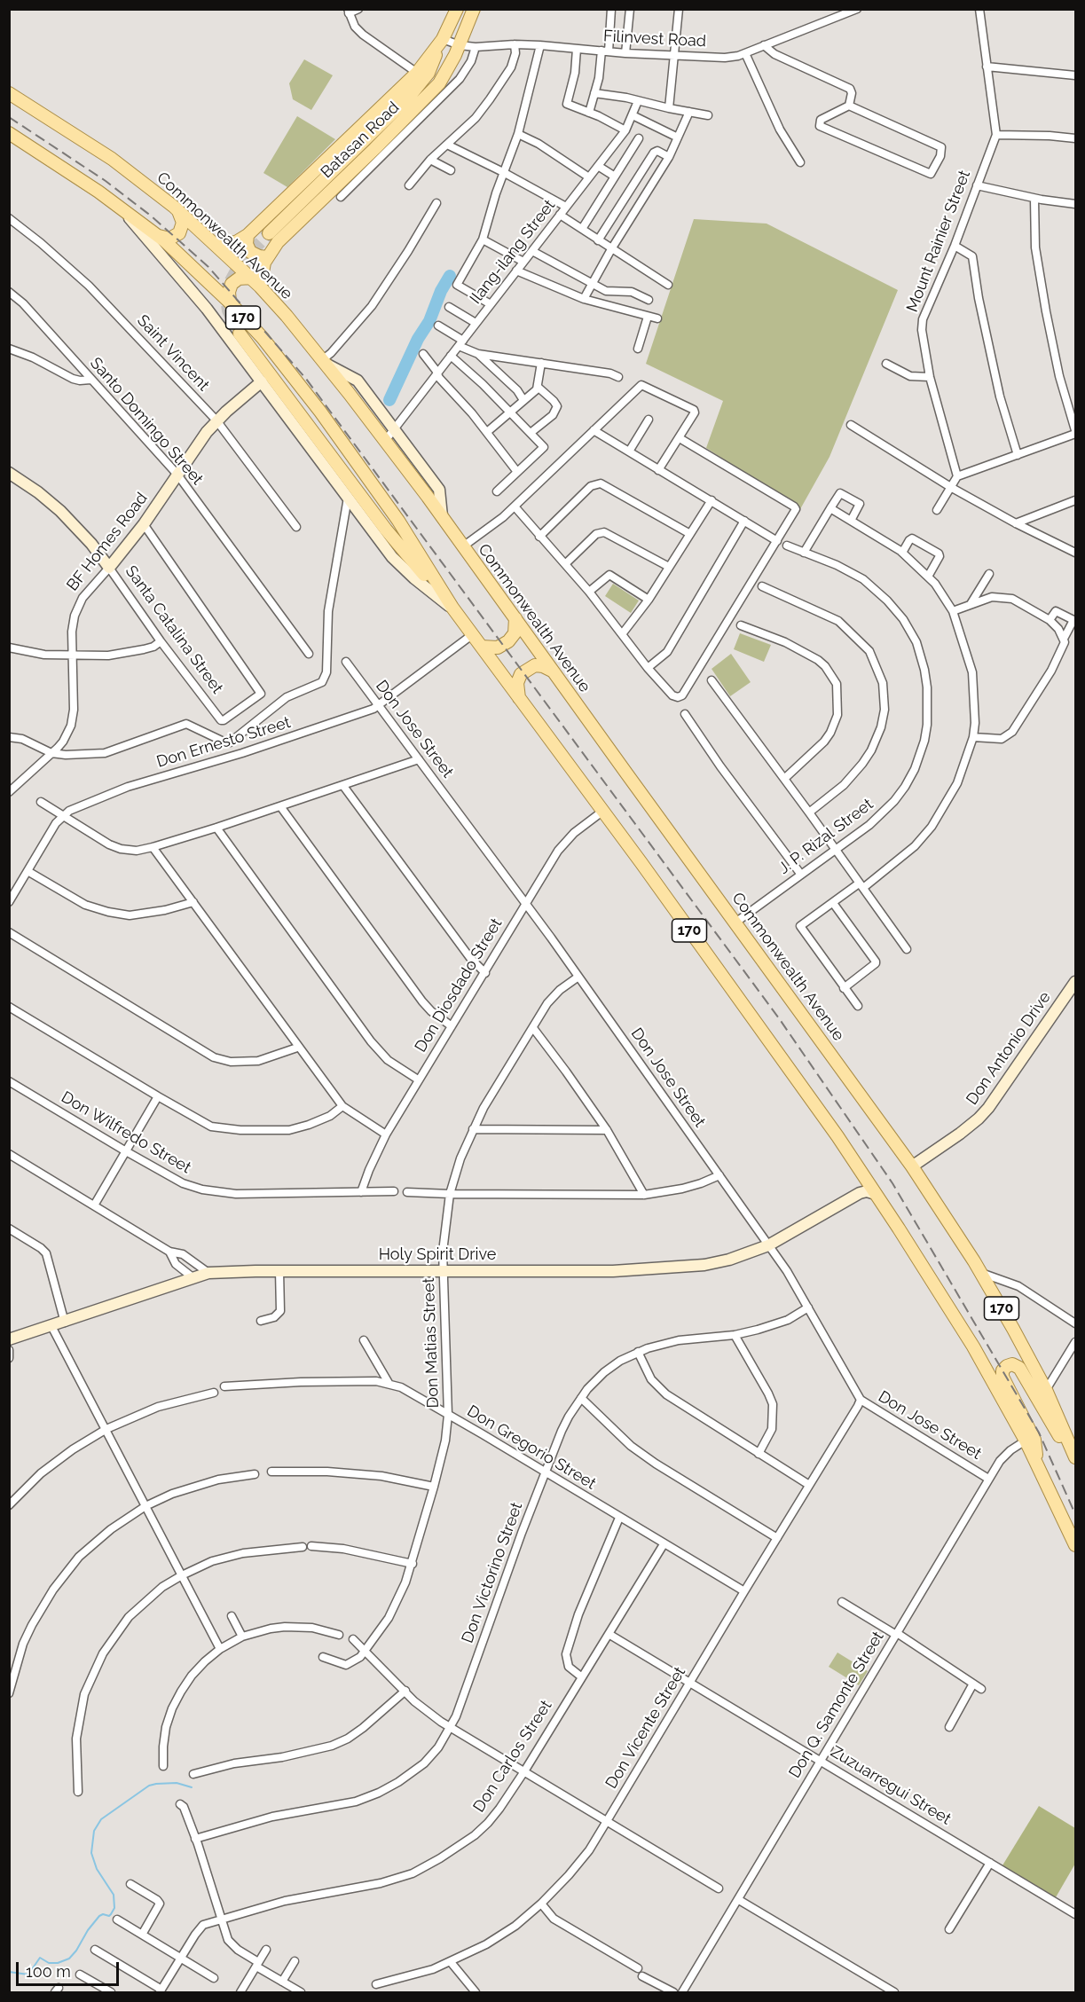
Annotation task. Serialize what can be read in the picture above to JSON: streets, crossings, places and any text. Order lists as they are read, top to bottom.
{
  "streets": {
    "main road": ["Batasan Road", "Commonwealth Avenue", "170"],
    "street": [
      "Filinvest Road",
      "Mount Rainier Street",
      "Ilang-ilang Street",
      "Saint Vincent",
      "Santo Domingo Street",
      "BF Homes Road",
      "Santa Catalina Street",
      "Don Jose Street",
      "Don Ernesto Street",
      "J. P. Rizal Street",
      "Don Diosdado Street",
      "Don Antonio Drive",
      "Don Wilfredo Street",
      "Holy Spirit Drive",
      "Don Matias Street",
      "Don Gregorio Street",
      "Don Victorino Street",
      "Don Q. Samonte Street",
      "Don Vicente Street",
      "Don Carlos Street",
      "Zuzuarregui Street"
    ]
  },
  "crossings": [
    ["Filinvest Road", "Batasan Road"],
    ["Batasan Road", "Commonwealth Avenue"],
    ["Commonwealth Avenue", "Ilang-ilang Street"],
    ["Commonwealth Avenue", "J. P. Rizal Street"],
    ["Commonwealth Avenue", "Don Antonio Drive"],
    ["170", "BF Homes Road"],
    ["170", "Don Ernesto Street"],
    ["170", "Don Diosdado Street"],
    ["170", "Holy Spirit Drive"],
    ["170", "Don Q. Samonte Street"],
    ["Saint Vincent", "BF Homes Road"],
    ["Santo Domingo Street", "BF Homes Road"],
    ["BF Homes Road", "Santa Catalina Street"],
    ["Don Jose Street", "Don Ernesto Street"],
    ["Don Jose Street", "Don Diosdado Street"],
    ["Don Jose Street", "Holy Spirit Drive"],
    ["Don Jose Street", "Don Matias Street"],
    ["Don Jose Street", "Don Victorino Street"],
    ["Don Jose Street", "Don Q. Samonte Street"],
    ["Don Jose Street", "Don Vicente Street"],
    ["Don Diosdado Street", "Don Wilfredo Street"],
    ["Holy Spirit Drive", "Don Matias Street"],
    ["Don Matias Street", "Don Gregorio Street"],
    ["Don Gregorio Street", "Don Victorino Street"],
    ["Don Gregorio Street", "Don Vicente Street"],
    ["Don Gregorio Street", "Don Carlos Street"],
    ["Don Q. Samonte Street", "Zuzuarregui Street"],
    ["Don Vicente Street", "Zuzuarregui Street"],
    ["Don Carlos Street", "Zuzuarregui Street"]
  ],
  "scale_bar": "100 m"
}
